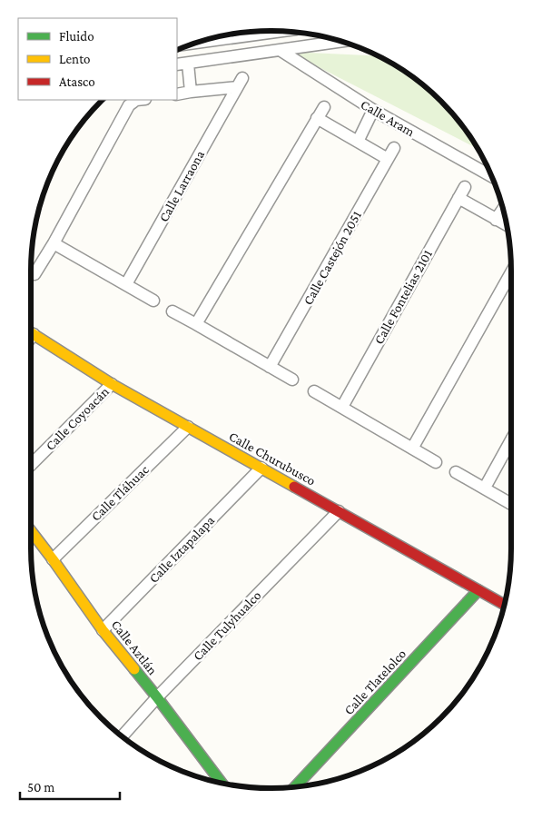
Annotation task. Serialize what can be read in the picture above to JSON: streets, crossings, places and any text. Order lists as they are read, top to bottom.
{
  "streets": {
    "street": [
      "Calle Aram",
      "Calle Larraona",
      "Calle Castejón 2051",
      "Calle Fontelias 2101",
      "Calle Coyoacán",
      "Calle Churubusco",
      "Calle Tláhuac",
      "Calle Iztapalapa",
      "Calle Tulyhualco",
      "Calle Aztlán",
      "Calle Tlatelolco"
    ]
  },
  "crossings": [
    ["Calle Coyoacán", "Calle Churubusco"],
    ["Calle Churubusco", "Calle Tláhuac"],
    ["Calle Churubusco", "Calle Iztapalapa"],
    ["Calle Churubusco", "Calle Tulyhualco"],
    ["Calle Churubusco", "Calle Tlatelolco"],
    ["Calle Tláhuac", "Calle Aztlán"],
    ["Calle Iztapalapa", "Calle Aztlán"],
    ["Calle Tulyhualco", "Calle Aztlán"]
  ],
  "legend": ["Fluido", "Lento", "Atasco"],
  "scale_bar": "50 m"
}
